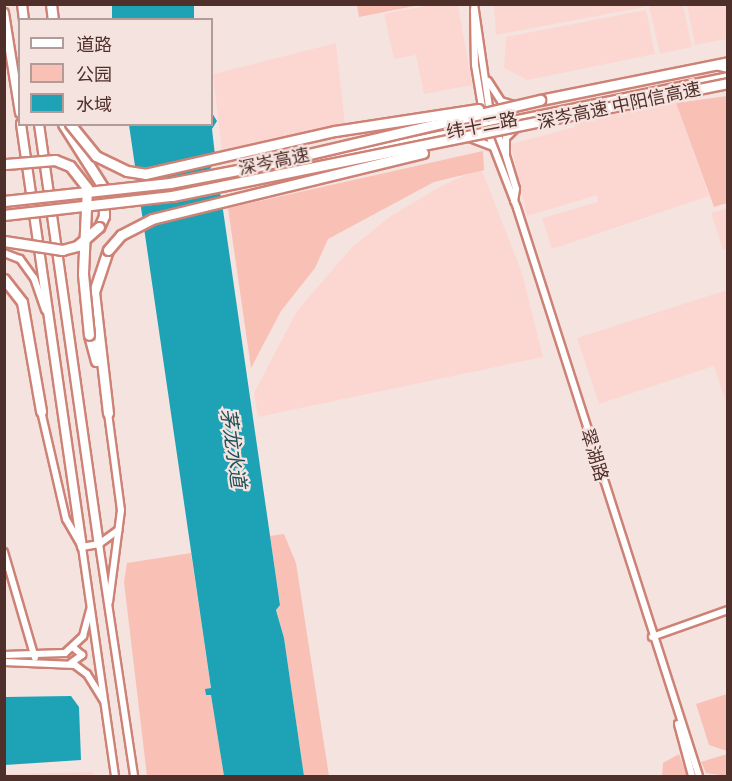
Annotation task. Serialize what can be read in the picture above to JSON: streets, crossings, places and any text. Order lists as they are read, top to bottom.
{
  "streets": {
    "highway": ["深岑高速 中阳信高速", "深岑高速"],
    "street": ["纬十二路", "翠湖路"]
  },
  "crossings": [
    ["深岑高速 中阳信高速", "深岑高速"],
    ["纬十二路", "翠湖路"]
  ],
  "water": ["茅龙水道"],
  "legend": ["道路", "公园", "水域"]
}
